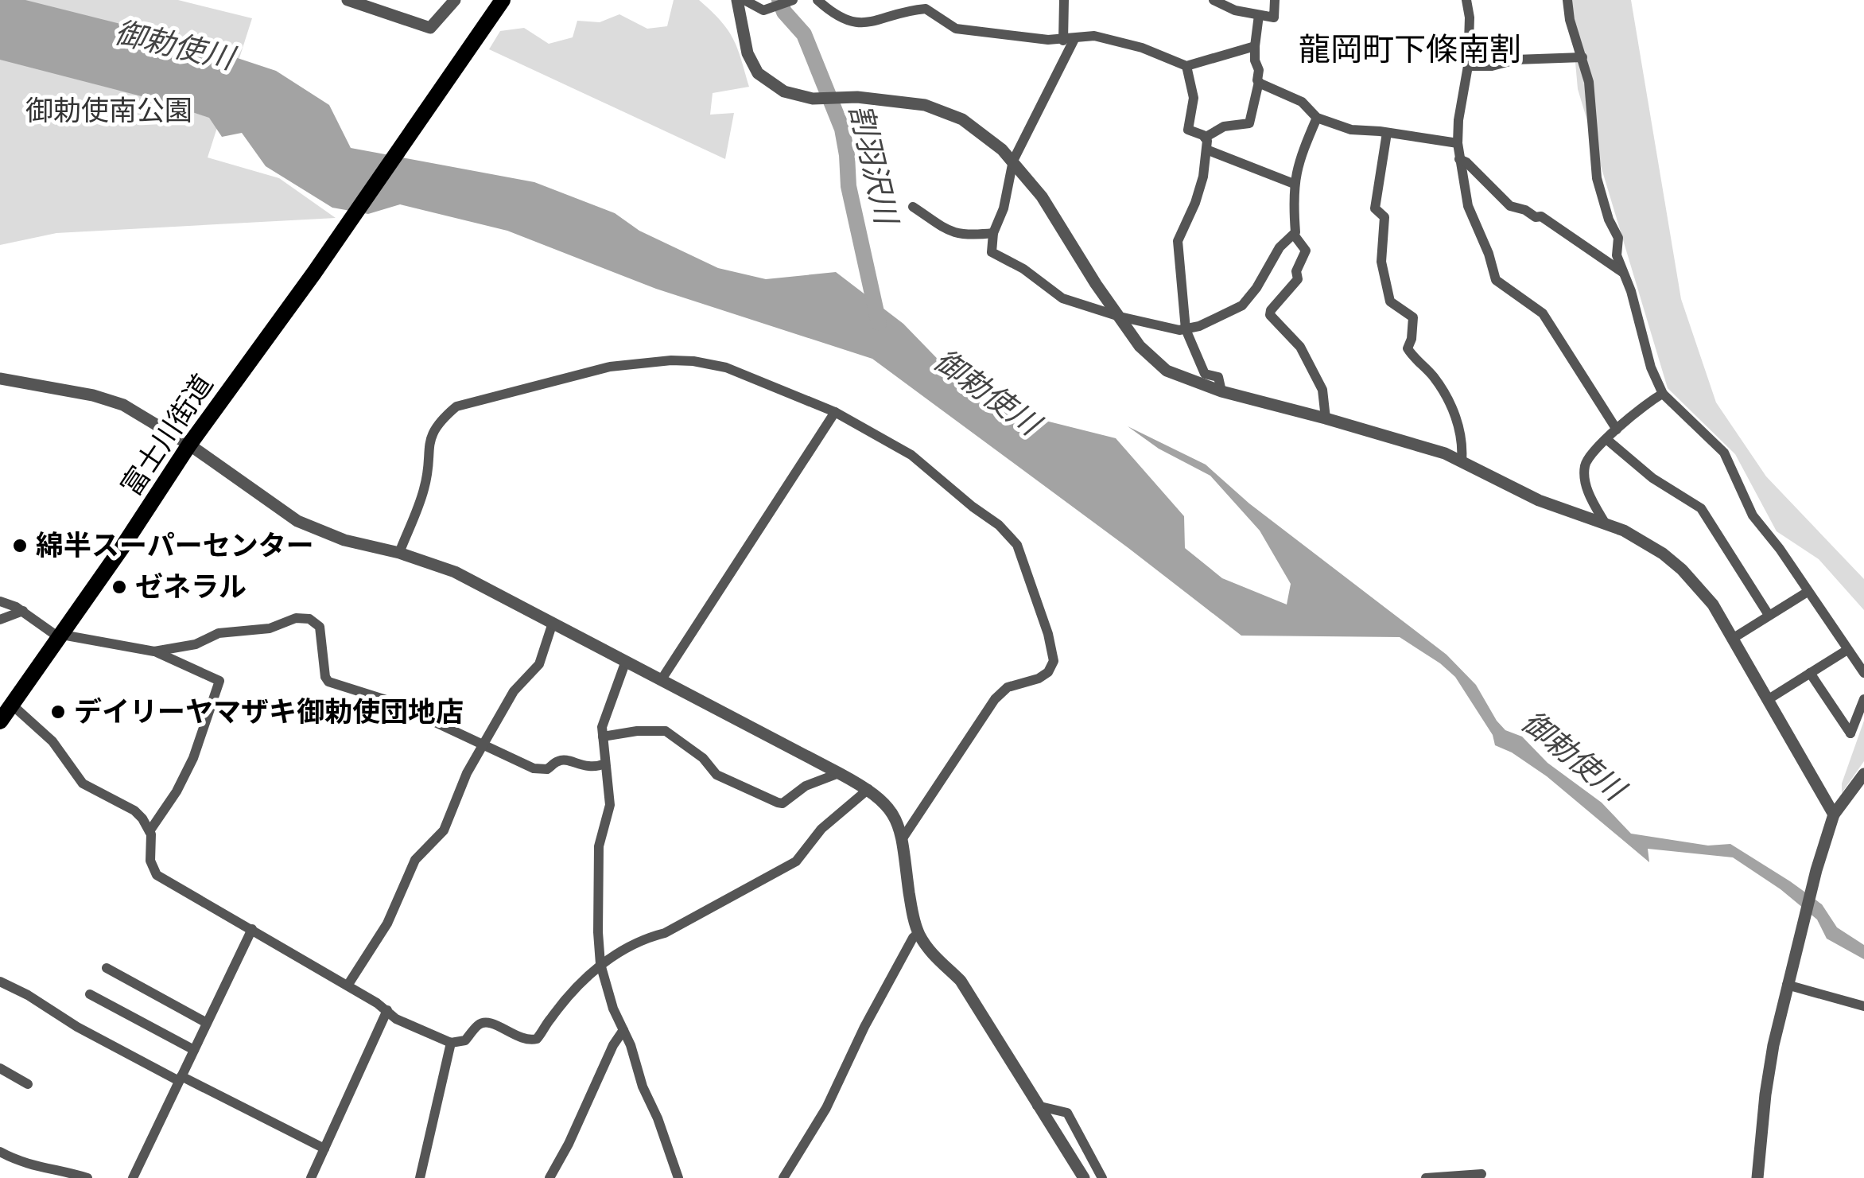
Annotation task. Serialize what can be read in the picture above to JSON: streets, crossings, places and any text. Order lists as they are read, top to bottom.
{
  "streets": {
    "main road": ["富士川街道"]
  },
  "districts": ["龍岡町下條南割"],
  "water": ["御勅使川", "割羽沢川"],
  "parks": ["御勅使南公園"],
  "places": ["綿半スーパーセンター", "ゼネラル", "デイリーヤマザキ御勅使団地店"]
}
